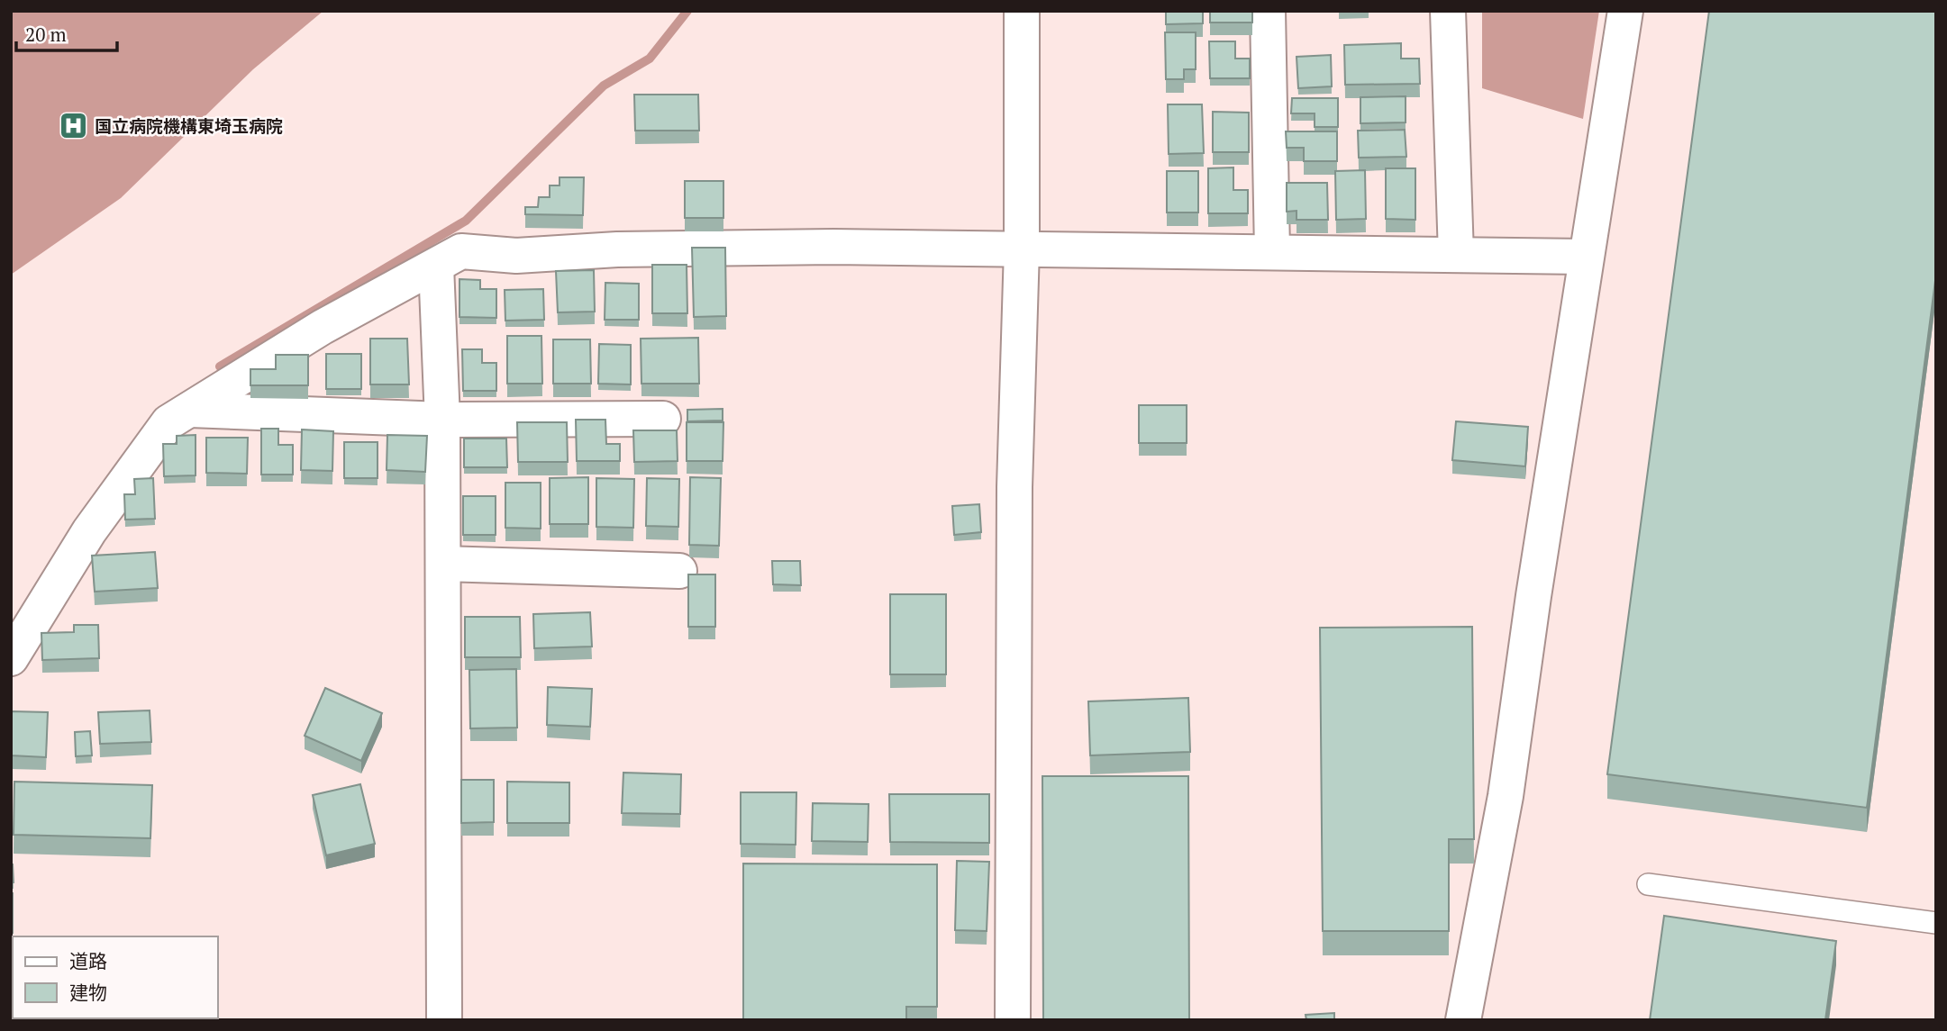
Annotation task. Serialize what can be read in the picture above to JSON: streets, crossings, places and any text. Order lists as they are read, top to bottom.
{
  "places": {
    "hospital": ["国立病院機構東埼玉病院"]
  },
  "legend": ["道路", "建物"],
  "scale_bar": "20 m"
}
